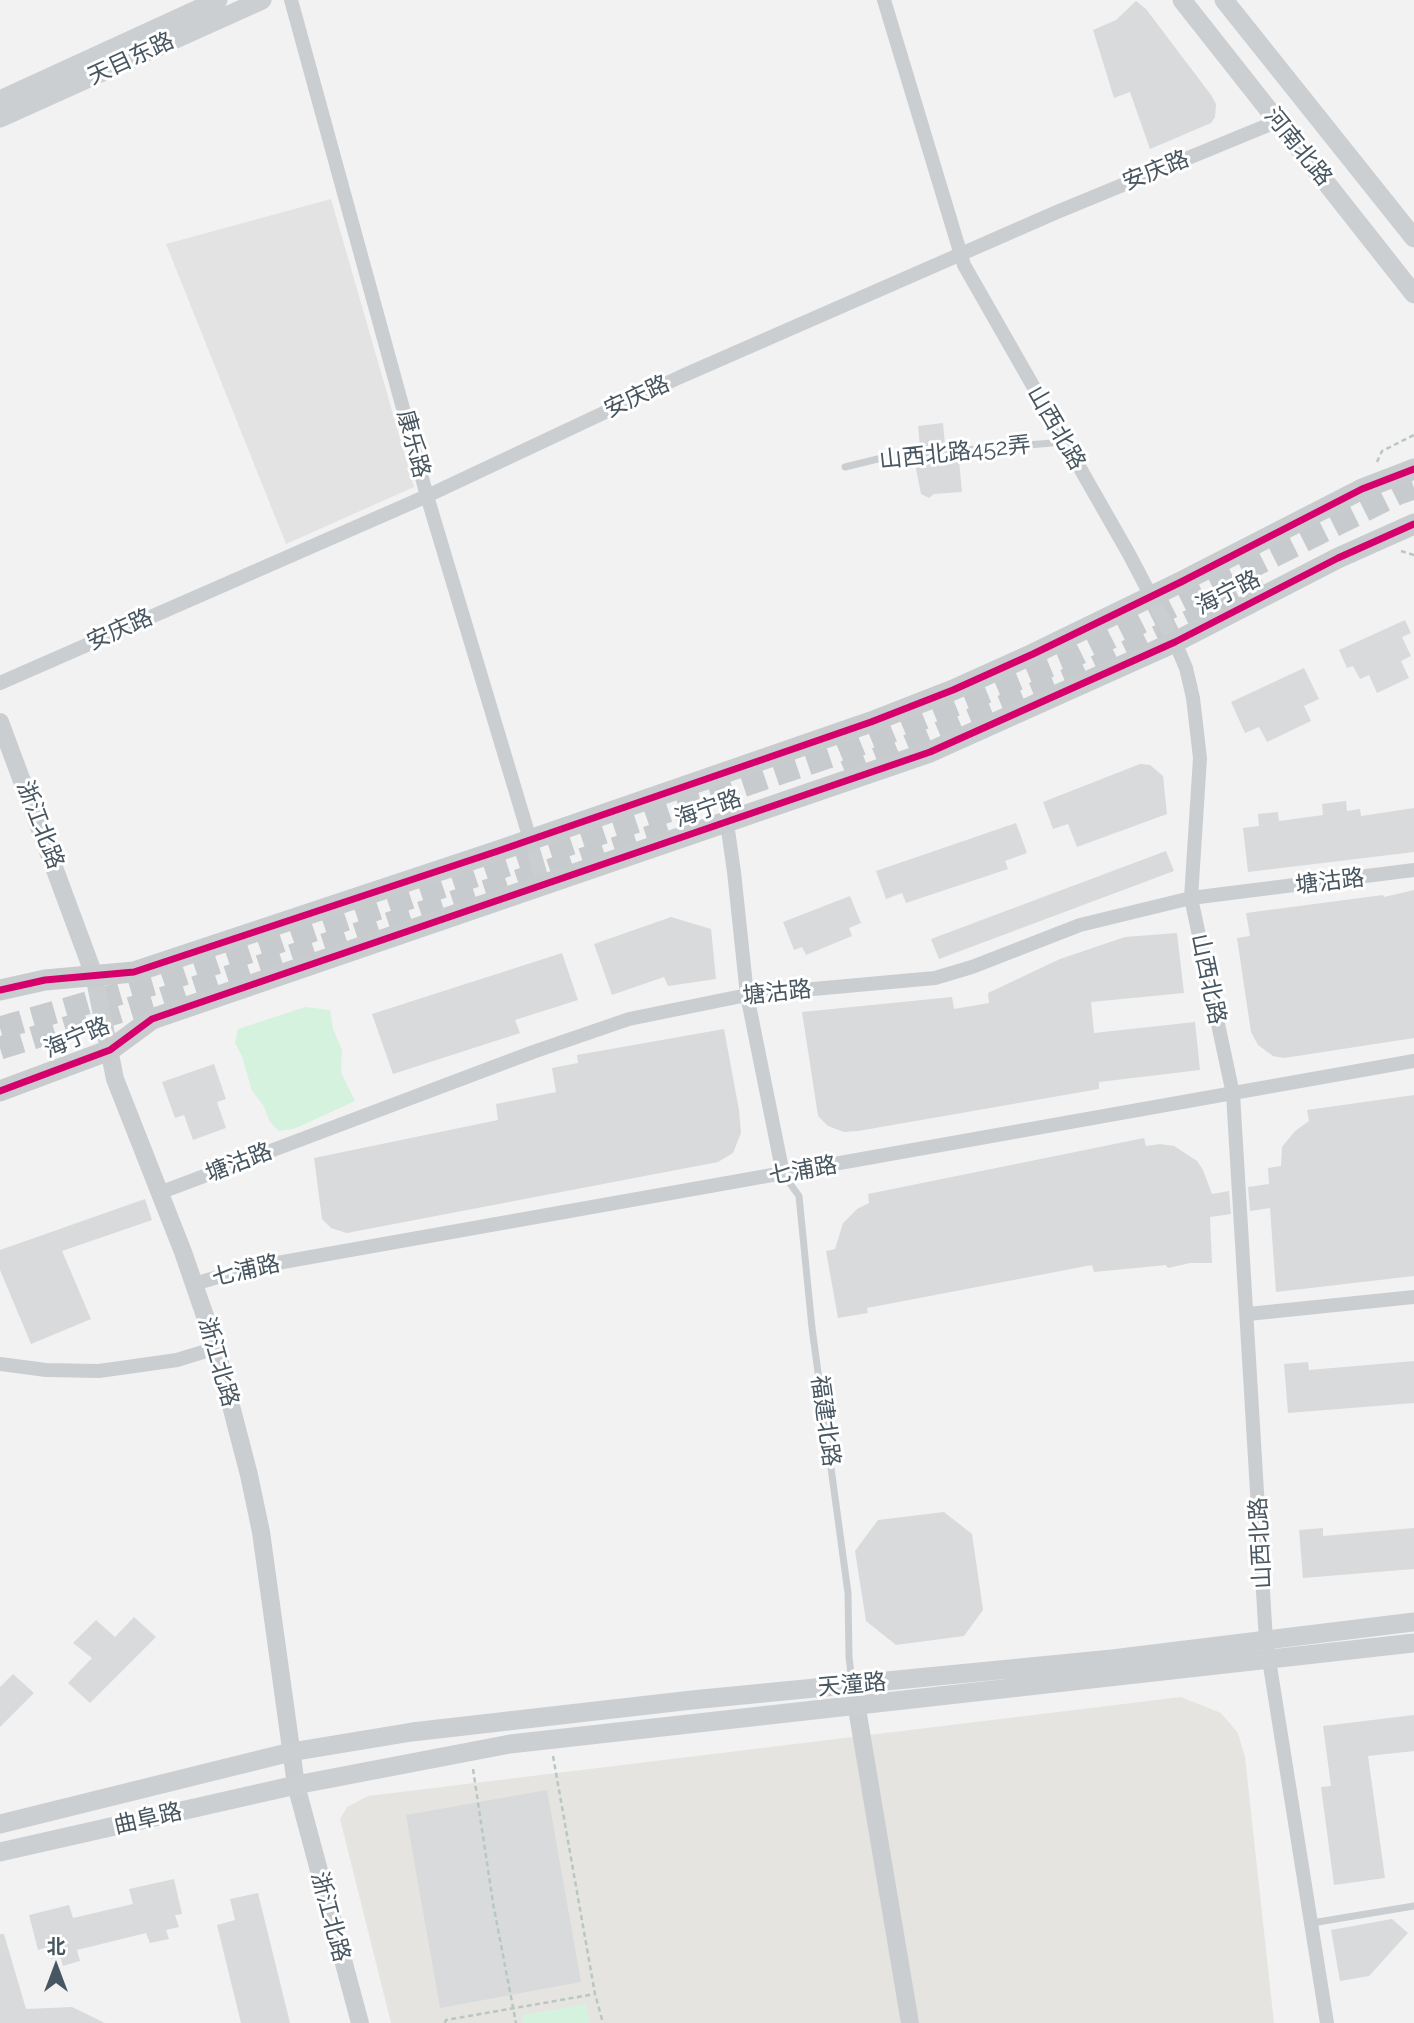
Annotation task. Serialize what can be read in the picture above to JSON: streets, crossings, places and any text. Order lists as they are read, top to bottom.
{
  "streets": {
    "main road": [
      "天目东路",
      "河南北路",
      "海宁路",
      "天潼路",
      "曲阜路"
    ],
    "street": [
      "安庆路",
      "山西北路",
      "康乐路",
      "浙江北路",
      "塘沽路",
      "七浦路",
      "福建北路"
    ],
    "lane": ["山西北路452弄"]
  },
  "crossings": [
    ["河南北路", "安庆路"],
    ["安庆路", "山西北路"],
    ["安庆路", "康乐路"],
    ["山西北路", "山西北路452弄"],
    ["山西北路", "海宁路"],
    ["山西北路", "塘沽路"],
    ["山西北路", "七浦路"],
    ["山西北路", "天潼路"],
    ["康乐路", "海宁路"],
    ["海宁路", "浙江北路"],
    ["海宁路", "福建北路"],
    ["浙江北路", "塘沽路"],
    ["浙江北路", "七浦路"],
    ["浙江北路", "天潼路"],
    ["浙江北路", "曲阜路"],
    ["塘沽路", "福建北路"],
    ["七浦路", "福建北路"],
    ["福建北路", "天潼路"],
    ["天潼路", "曲阜路"]
  ],
  "north": "top"
}
